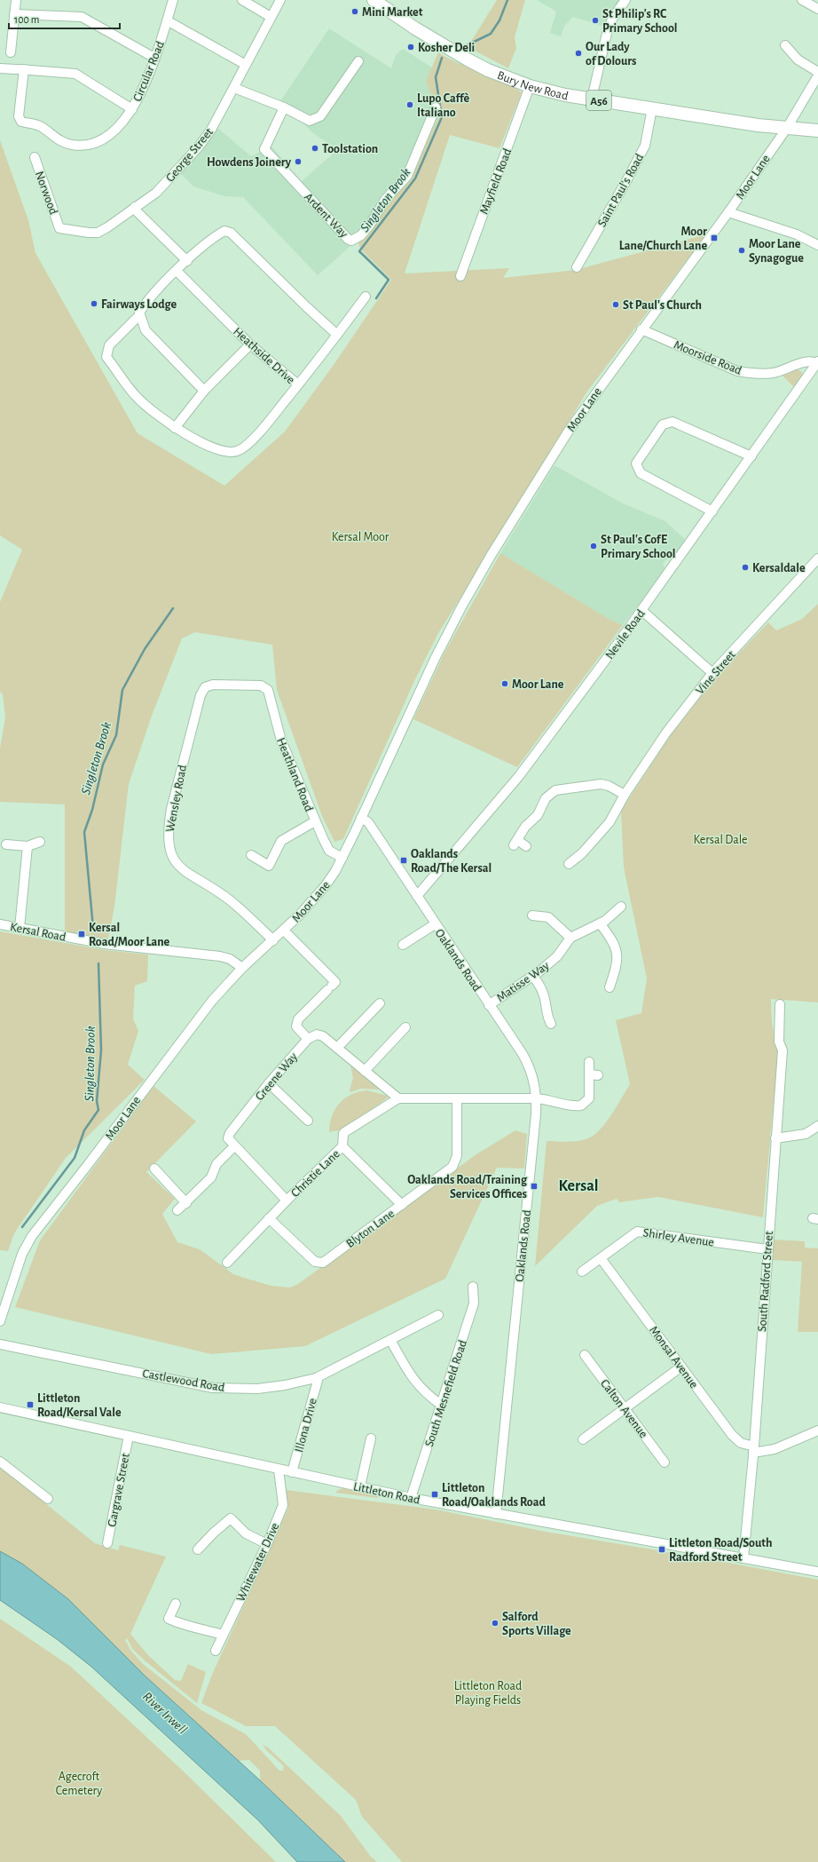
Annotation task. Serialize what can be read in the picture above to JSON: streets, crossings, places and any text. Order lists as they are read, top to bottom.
{
  "streets": {
    "highway": ["Bury New Road", "A56"],
    "street": [
      "Circular Road",
      "George Street",
      "Moor Lane",
      "Mayfield Road",
      "Saint Paul's Road",
      "Norwood",
      "Ardent Way",
      "Heathside Drive",
      "Moorside Road",
      "Nevile Road",
      "Vine Street",
      "Heathland Road",
      "Wensley Road",
      "Kersal Road",
      "Oaklands Road",
      "Matisse Way",
      "Greene Way",
      "Christie Lane",
      "Blyton Lane",
      "Shirley Avenue",
      "South Radford Street",
      "Monsal Avenue",
      "Castlewood Road",
      "South Mesnefield Road",
      "Calton Avenue",
      "Illona Drive",
      "Gargrave Street",
      "Littleton Road",
      "Whitewater Drive"
    ]
  },
  "crossings": [
    ["Bury New Road", "Moor Lane"],
    ["Bury New Road", "Mayfield Road"],
    ["Bury New Road", "Saint Paul's Road"],
    ["George Street", "Norwood"],
    ["Moor Lane", "Moorside Road"],
    ["Moor Lane", "Heathland Road"],
    ["Moor Lane", "Wensley Road"],
    ["Moor Lane", "Kersal Road"],
    ["Moor Lane", "Oaklands Road"],
    ["Moorside Road", "Nevile Road"],
    ["Nevile Road", "Oaklands Road"],
    ["Heathland Road", "Wensley Road"],
    ["Oaklands Road", "Matisse Way"],
    ["Oaklands Road", "Littleton Road"],
    ["Christie Lane", "Blyton Lane"],
    ["Shirley Avenue", "South Radford Street"],
    ["Shirley Avenue", "Monsal Avenue"],
    ["South Radford Street", "Monsal Avenue"],
    ["South Radford Street", "Littleton Road"],
    ["Castlewood Road", "Illona Drive"],
    ["South Mesnefield Road", "Littleton Road"],
    ["Illona Drive", "Littleton Road"],
    ["Gargrave Street", "Littleton Road"],
    ["Littleton Road", "Whitewater Drive"]
  ],
  "districts": ["Kersal"],
  "water": ["Singleton Brook", "River Irwell"],
  "parks": [
    "Kersal Moor",
    "Kersal Dale",
    "Littleton Road Playing Fields",
    "Agecroft Cemetery"
  ],
  "places": {
    "other": [
      "Mini Market",
      "St Philip's RC Primary School",
      "Kosher Deli",
      "Our Lady of Dolours",
      "Lupo Caffè Italiano",
      "Toolstation",
      "Howdens Joinery",
      "Moor Lane Synagogue",
      "Fairways Lodge",
      "St Paul's Church",
      "St Paul's CofE Primary School",
      "Kersaldale",
      "Moor Lane",
      "Salford Sports Village"
    ],
    "transit": [
      "Moor Lane/Church Lane",
      "Oaklands Road/The Kersal",
      "Kersal Road/Moor Lane",
      "Oaklands Road/Training Services Offices",
      "Littleton Road/Kersal Vale",
      "Littleton Road/Oaklands Road",
      "Littleton Road/South Radford Street"
    ]
  },
  "scale_bar": "100 m"
}
